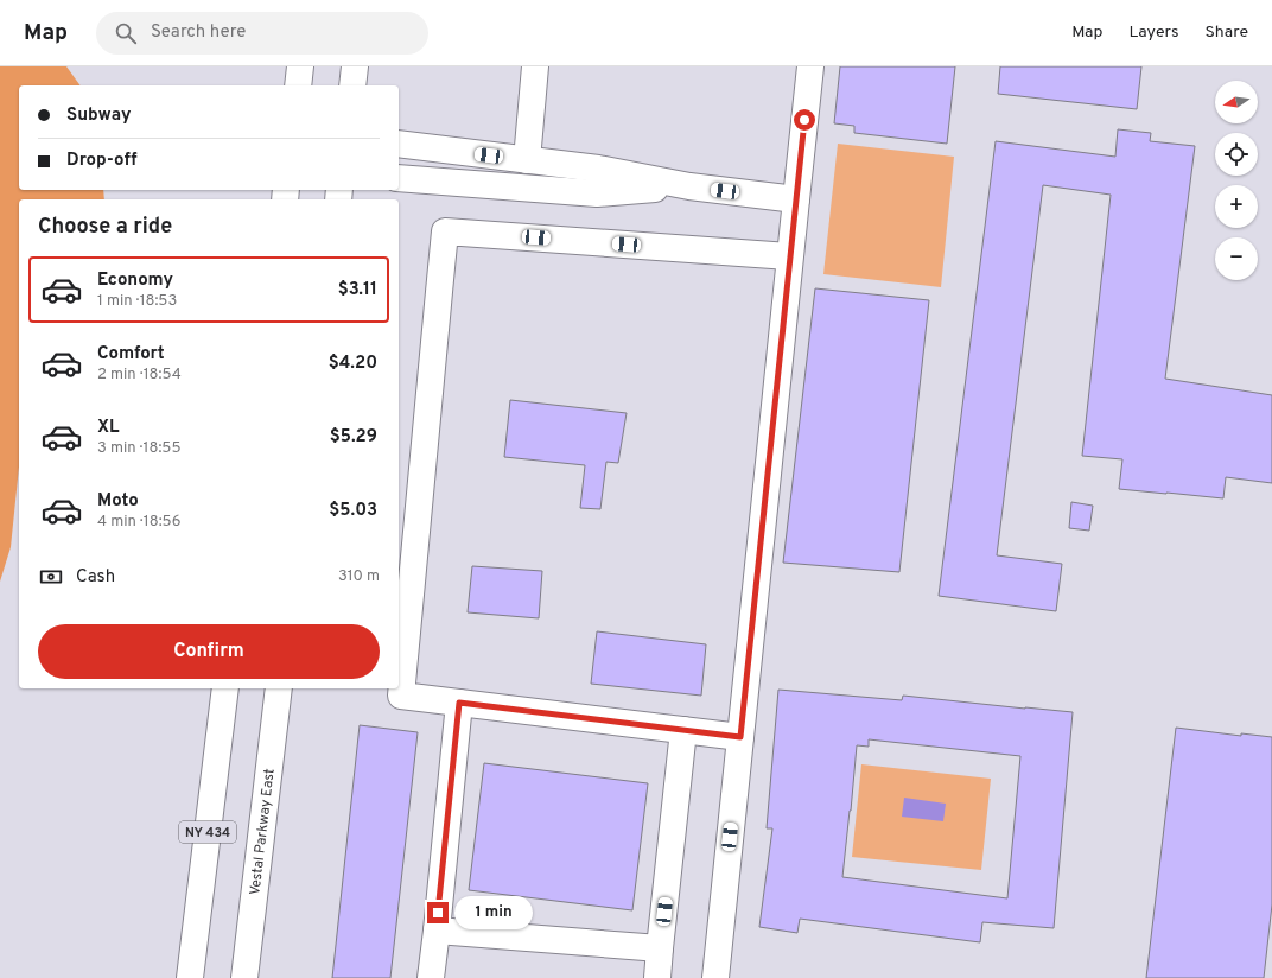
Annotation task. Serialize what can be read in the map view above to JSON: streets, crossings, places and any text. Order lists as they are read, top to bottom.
{
  "streets": {
    "main road": ["NY 434", "Vestal Parkway East"]
  },
  "north": "left",
  "page": {
    "header": "Map",
    "search": "Search here",
    "nav": ["Map", "Layers", "Share"],
    "map_buttons": ["+", "−"],
    "banner": ["Subway", "Drop-off"],
    "heading": "Choose a ride",
    "list": [
      {
        "name": "Economy",
        "note": "1 min · 18:53",
        "value": "$3.11"
      },
      {
        "name": "Comfort",
        "note": "2 min · 18:54",
        "value": "$4.20"
      },
      {
        "name": "XL",
        "note": "3 min · 18:55",
        "value": "$5.29"
      },
      {
        "name": "Moto",
        "note": "4 min · 18:56",
        "value": "$5.03"
      }
    ],
    "pay": ["Cash", "310 m"],
    "buttons": "Confirm",
    "bubble": "1 min"
  }
}
